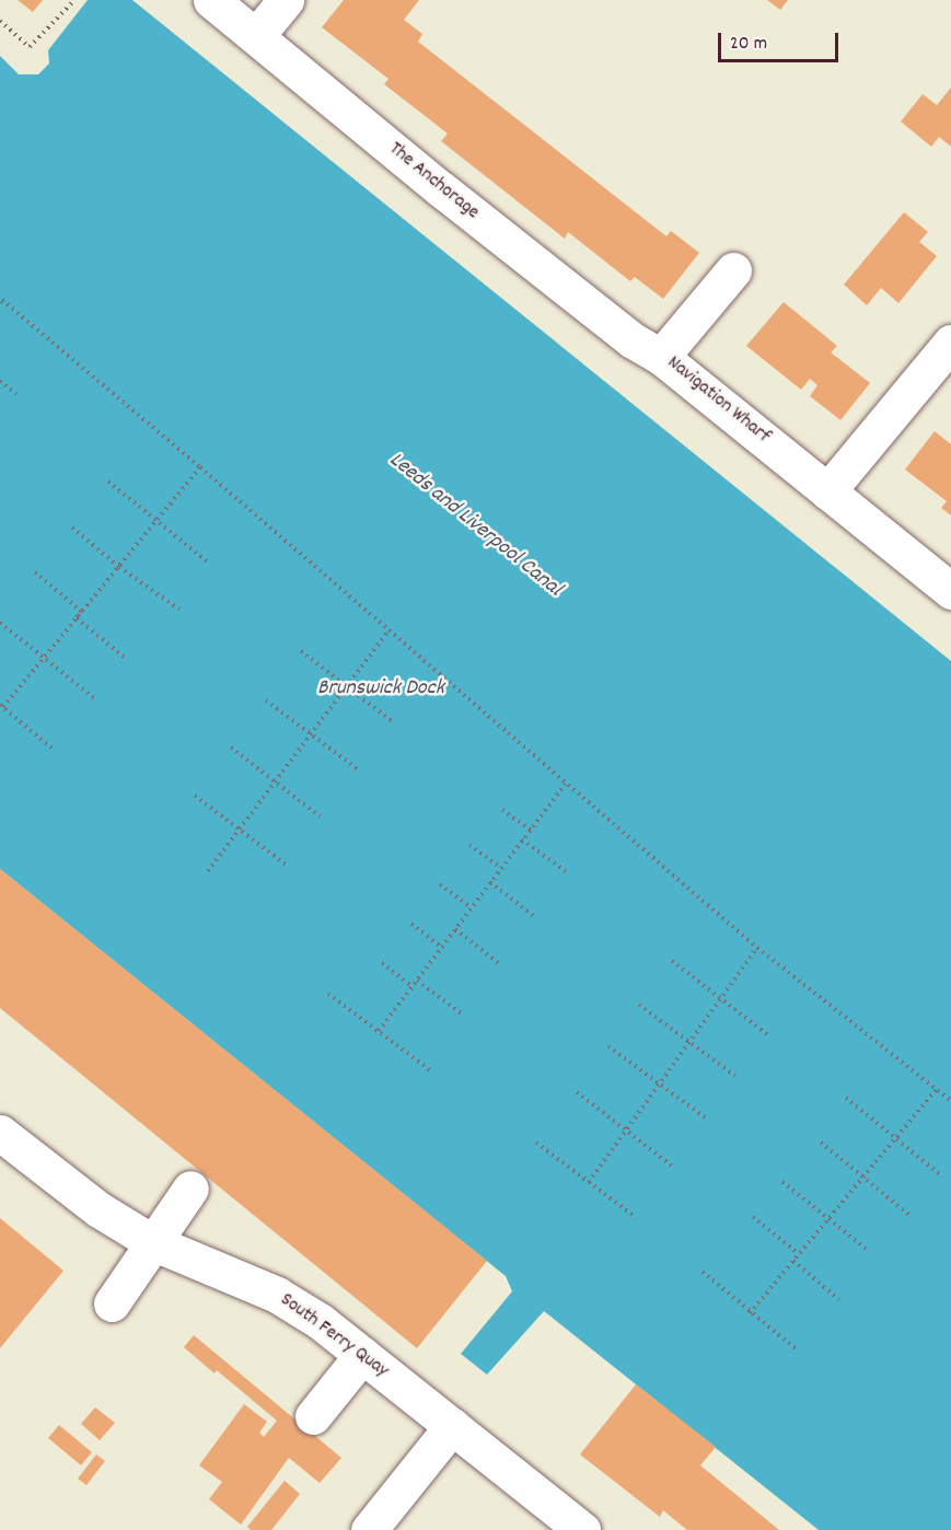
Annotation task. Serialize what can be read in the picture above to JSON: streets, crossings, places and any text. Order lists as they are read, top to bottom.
{
  "streets": {
    "street": ["The Anchorage", "Navigation Wharf", "South Ferry Quay"]
  },
  "crossings": [
    ["The Anchorage", "Navigation Wharf"]
  ],
  "water": ["Leeds and Liverpool Canal", "Brunswick Dock"],
  "scale_bar": "20 m"
}
